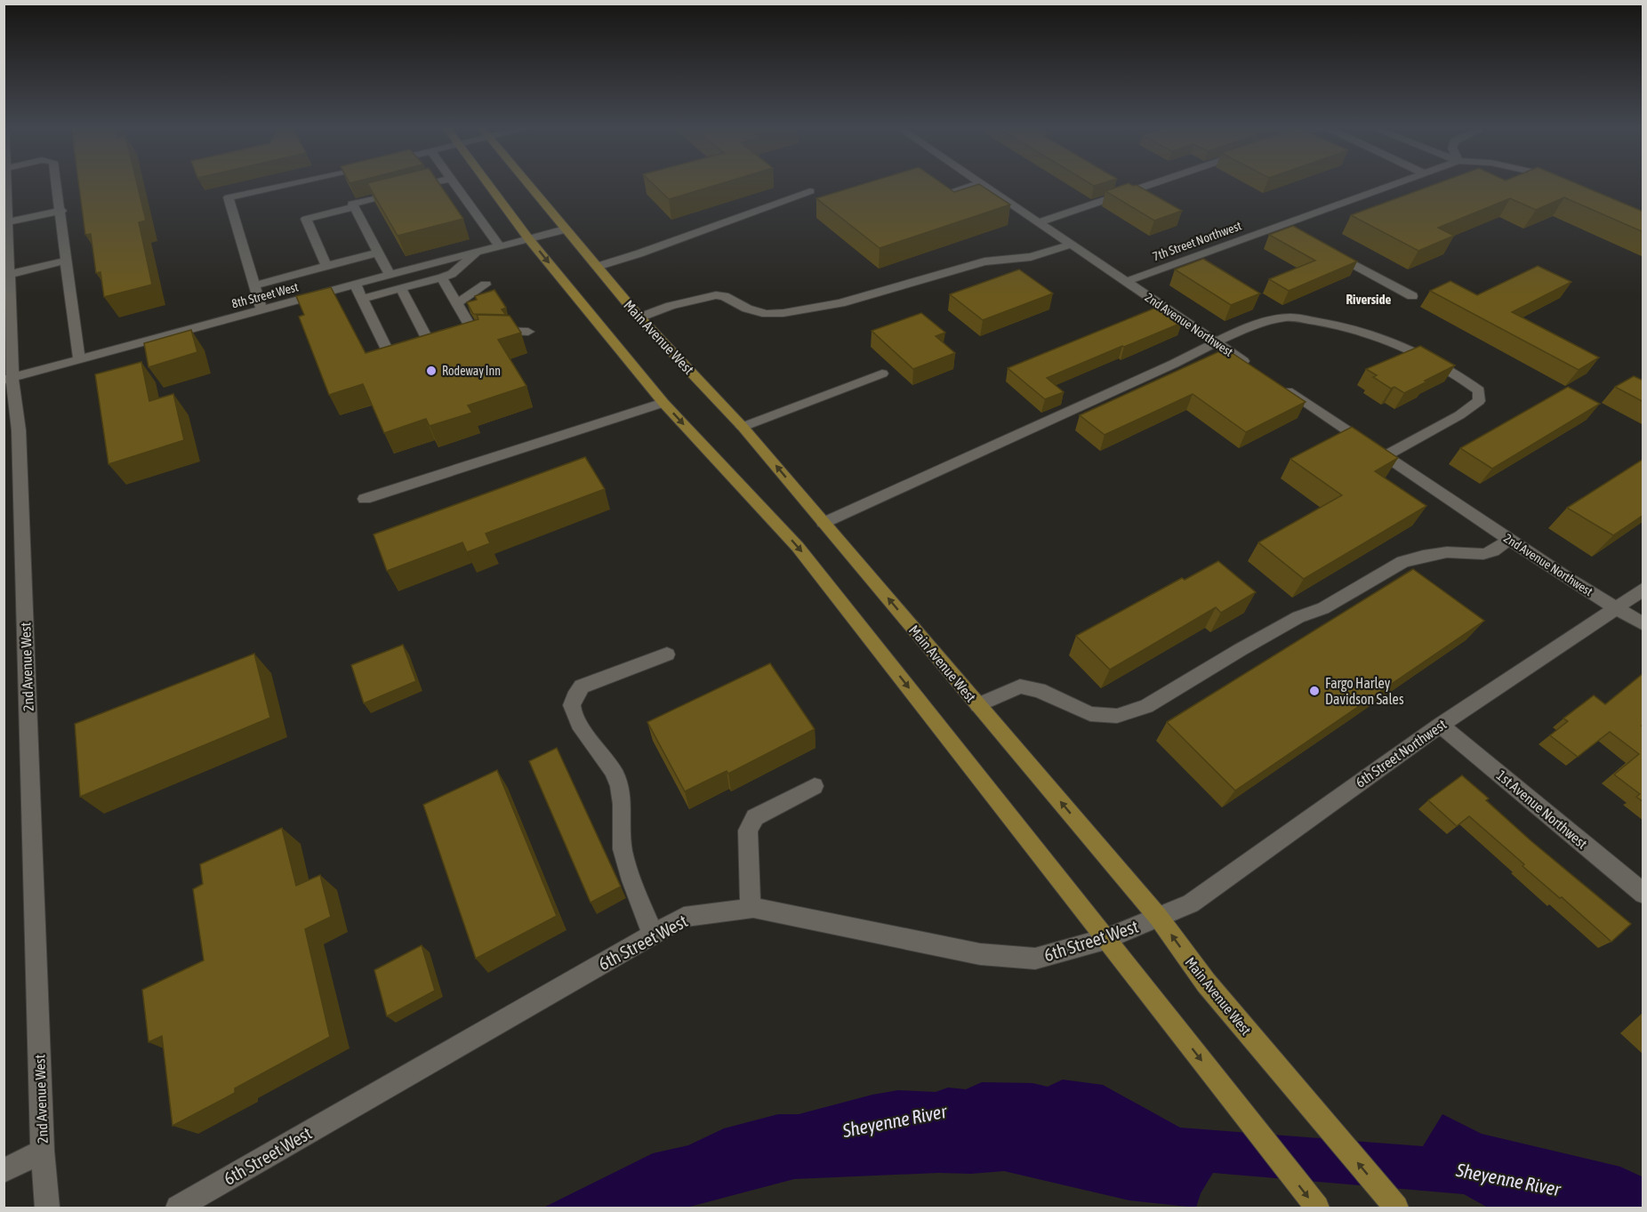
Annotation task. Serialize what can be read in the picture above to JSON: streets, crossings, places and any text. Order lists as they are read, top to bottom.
{
  "streets": {
    "main road": ["Main Avenue West"],
    "street": [
      "7th Street Northwest",
      "8th Street West",
      "2nd Avenue Northwest",
      "2nd Avenue West",
      "6th Street Northwest",
      "1st Avenue Northwest",
      "6th Street West"
    ]
  },
  "crossings": [
    ["7th Street Northwest", "2nd Avenue Northwest"],
    ["8th Street West", "Main Avenue West"],
    ["8th Street West", "2nd Avenue West"],
    ["2nd Avenue Northwest", "6th Street Northwest"],
    ["Main Avenue West", "6th Street Northwest"],
    ["Main Avenue West", "6th Street West"],
    ["6th Street Northwest", "1st Avenue Northwest"],
    ["6th Street Northwest", "6th Street West"]
  ],
  "districts": ["Riverside"],
  "water": ["Sheyenne River"],
  "places": ["Rodeway Inn", "Fargo Harley Davidson Sales"]
}
